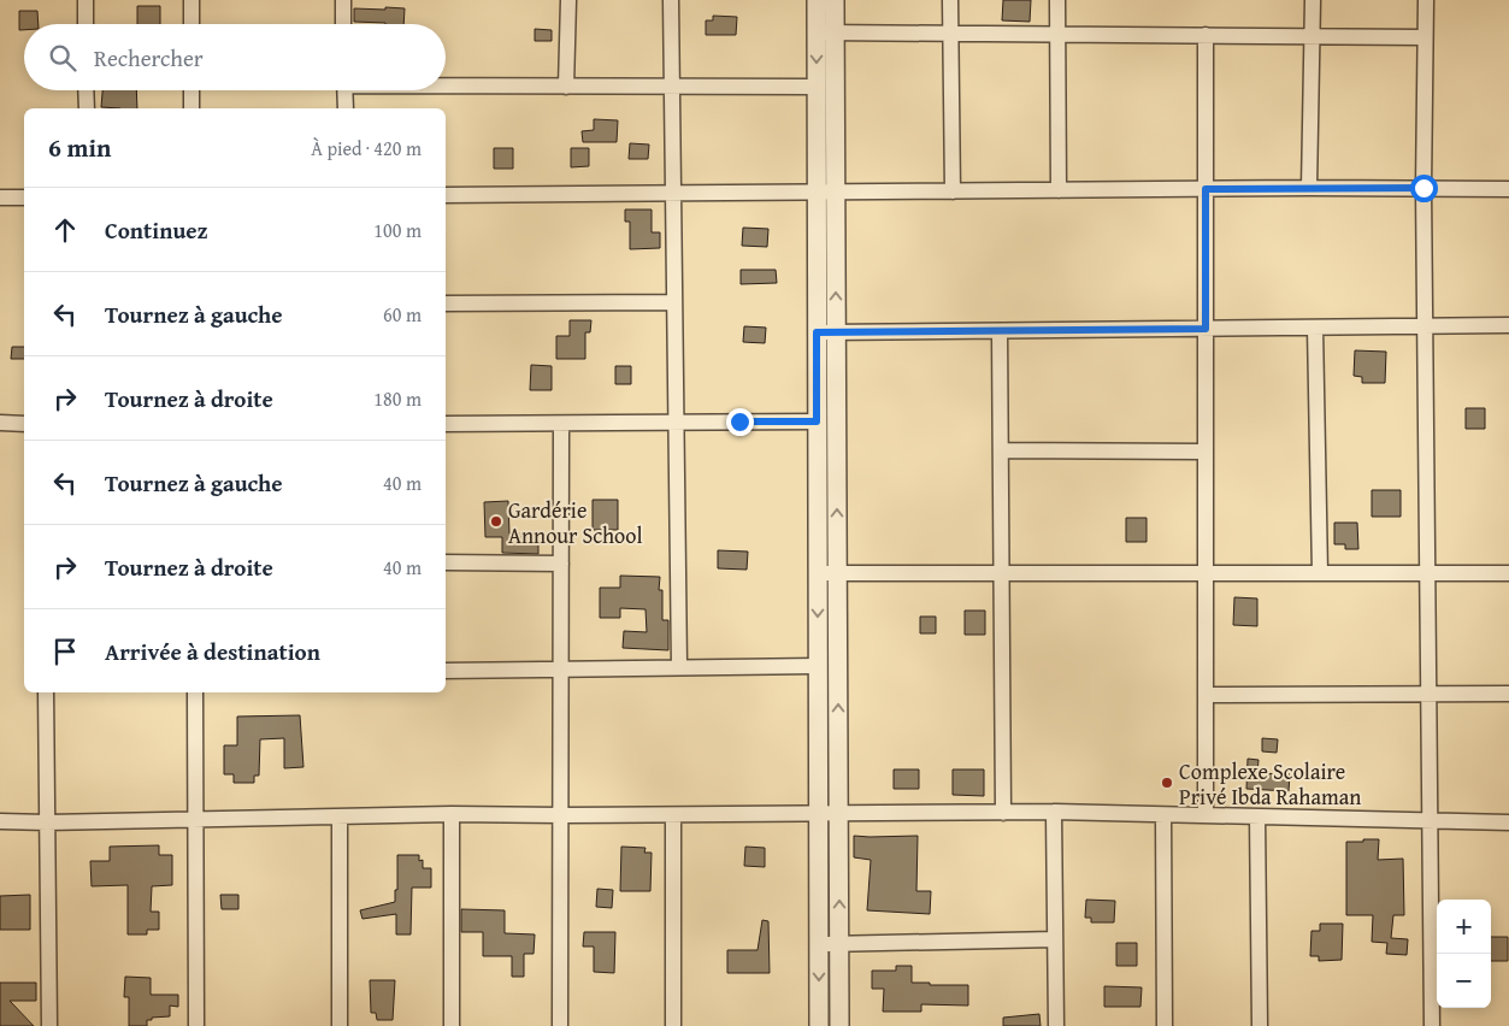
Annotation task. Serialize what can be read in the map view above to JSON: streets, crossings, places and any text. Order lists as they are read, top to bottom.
{
  "places": ["Gardérie Annour School", "Complexe Scolaire Privé Ibda Rahaman"],
  "page": {
    "search": "Rechercher",
    "heading": ["6 min", "À pied · 420 m"],
    "list": [
      ["Continuez", "100 m"],
      ["Tournez à gauche", "60 m"],
      ["Tournez à droite", "180 m"],
      ["Tournez à gauche", "40 m"],
      ["Tournez à droite", "40 m"],
      "Arrivée à destination"
    ],
    "map_buttons": ["+", "−"]
  }
}
